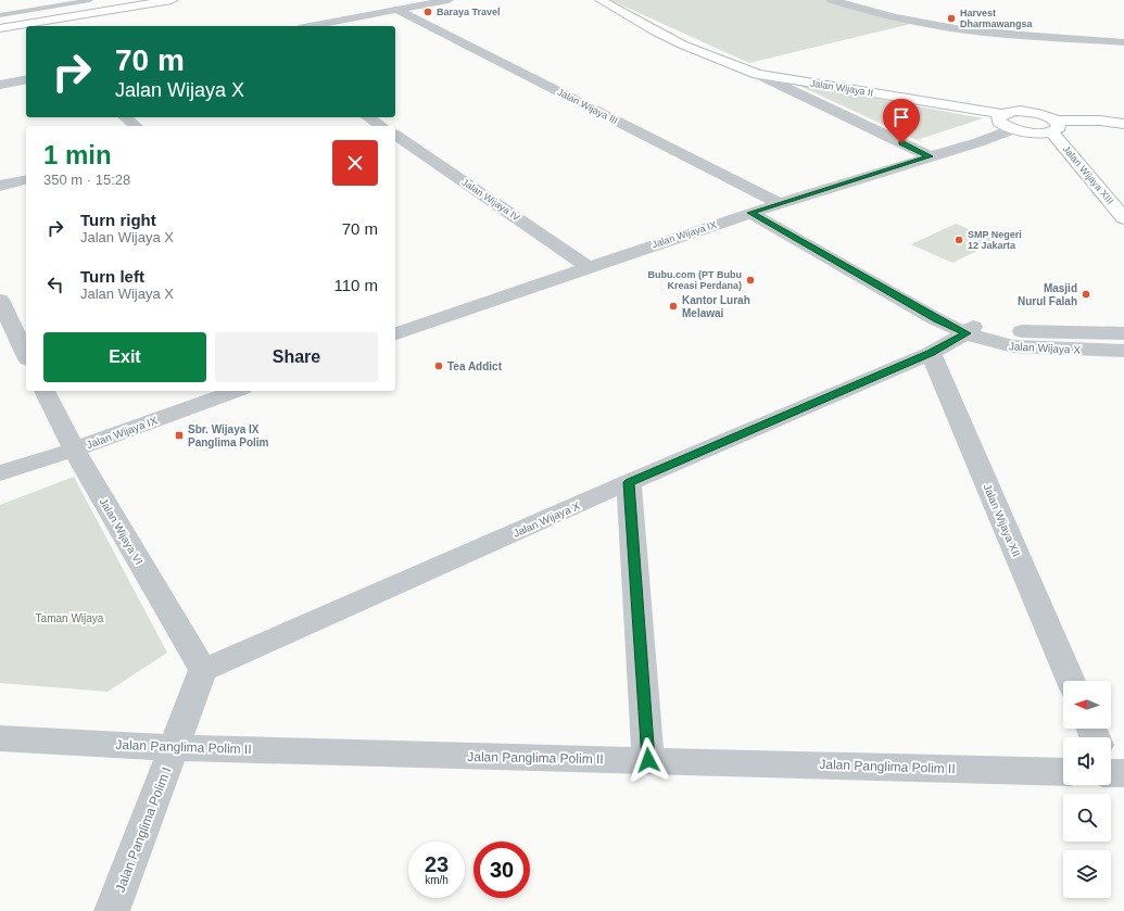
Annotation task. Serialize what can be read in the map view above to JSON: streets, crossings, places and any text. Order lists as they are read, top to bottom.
{
  "streets": {
    "street": [
      "Jalan Wijaya II",
      "Jalan Wijaya III",
      "Jalan Wijaya XIII",
      "Jalan Wijaya IV",
      "Jalan Wijaya IX",
      "Jalan Wijaya X",
      "Jalan Wijaya XII",
      "Jalan Wijaya VI",
      "Jalan Panglima Polim II",
      "Jalan Panglima Polim I"
    ]
  },
  "crossings": [
    ["Jalan Wijaya II", "Jalan Wijaya XIII"],
    ["Jalan Wijaya II", "Jalan Wijaya IX"],
    ["Jalan Wijaya III", "Jalan Wijaya IX"],
    ["Jalan Wijaya XIII", "Jalan Wijaya IX"],
    ["Jalan Wijaya IV", "Jalan Wijaya IX"],
    ["Jalan Wijaya IX", "Jalan Wijaya X"],
    ["Jalan Wijaya IX", "Jalan Wijaya VI"],
    ["Jalan Wijaya X", "Jalan Wijaya XII"],
    ["Jalan Wijaya X", "Jalan Wijaya VI"],
    ["Jalan Panglima Polim II", "Jalan Panglima Polim I"]
  ],
  "parks": ["Taman Wijaya"],
  "places": {
    "other": [
      "Baraya Travel",
      "Harvest Dharmawangsa",
      "SMP Negeri 12 Jakarta",
      "Bubu.com (PT Bubu Kreasi Perdana)",
      "Masjid Nurul Falah",
      "Kantor Lurah Melawai",
      "Tea Addict"
    ],
    "transit": ["Sbr. Wijaya IX Panglima Polim"]
  },
  "north": "left",
  "page": {
    "turn": ["70 m", "Jalan Wijaya X"],
    "heading": ["1 min", "350 m · 15:28"],
    "list": [
      {
        "name": "Turn right",
        "note": "Jalan Wijaya X",
        "value": "70 m"
      },
      {
        "name": "Turn left",
        "note": "Jalan Wijaya X",
        "value": "110 m"
      }
    ],
    "buttons": ["Exit", "Share"],
    "speed": "23 km/h",
    "limit": "30"
  }
}
